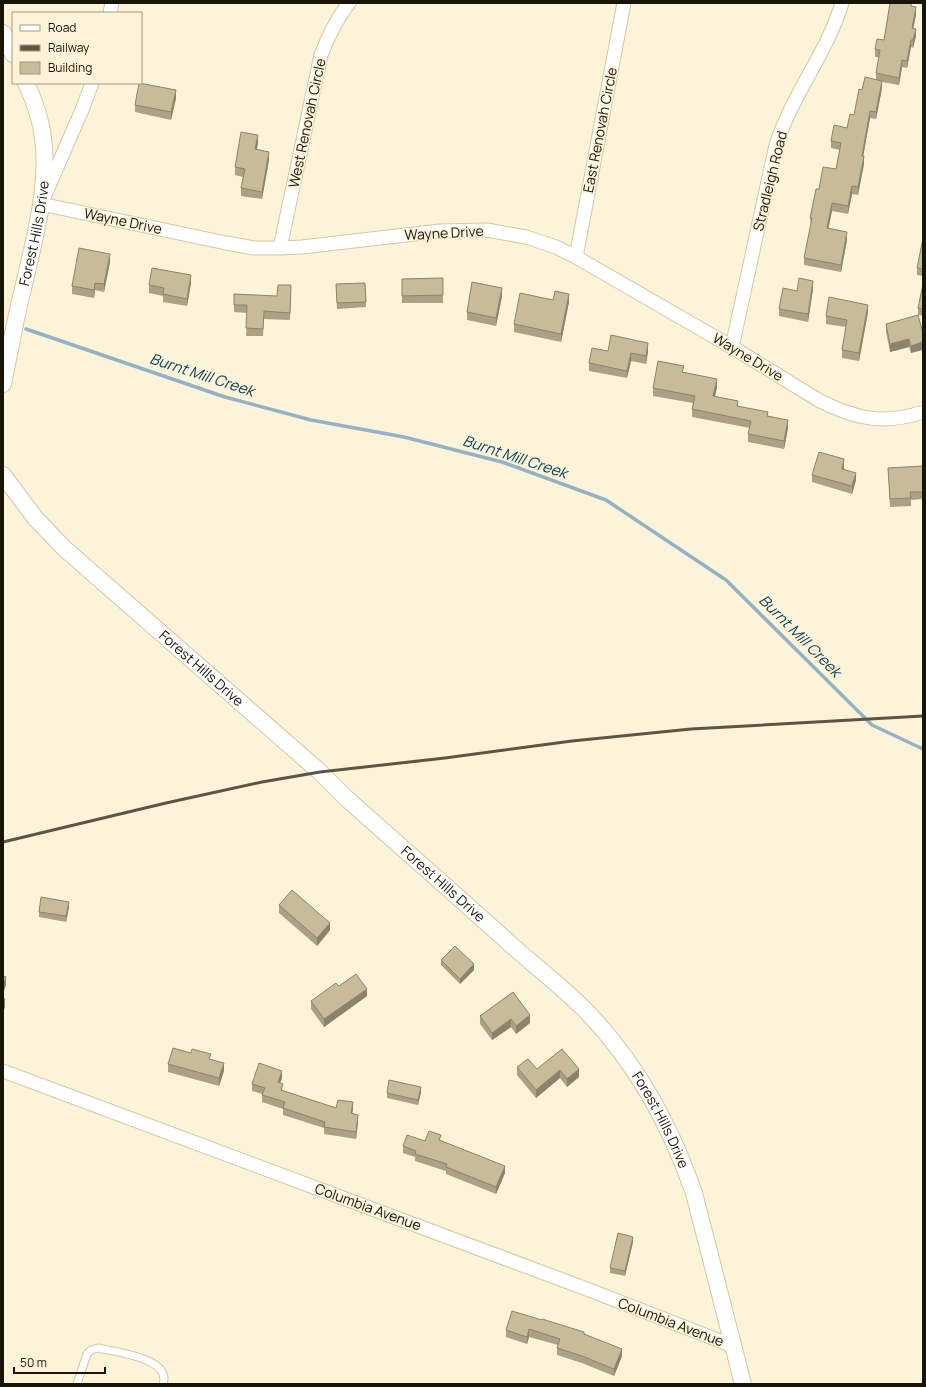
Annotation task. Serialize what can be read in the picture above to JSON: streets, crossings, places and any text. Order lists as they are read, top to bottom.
{
  "streets": {
    "street": [
      "West Renovah Circle",
      "East Renovah Circle",
      "Stradleigh Road",
      "Wayne Drive",
      "Forest Hills Drive",
      "Columbia Avenue"
    ]
  },
  "crossings": [
    ["West Renovah Circle", "Wayne Drive"],
    ["East Renovah Circle", "Wayne Drive"],
    ["Stradleigh Road", "Wayne Drive"],
    ["Wayne Drive", "Forest Hills Drive"],
    ["Forest Hills Drive", "Columbia Avenue"]
  ],
  "water": ["Burnt Mill Creek"],
  "legend": ["Road", "Railway", "Building"],
  "scale_bar": "50 m"
}
